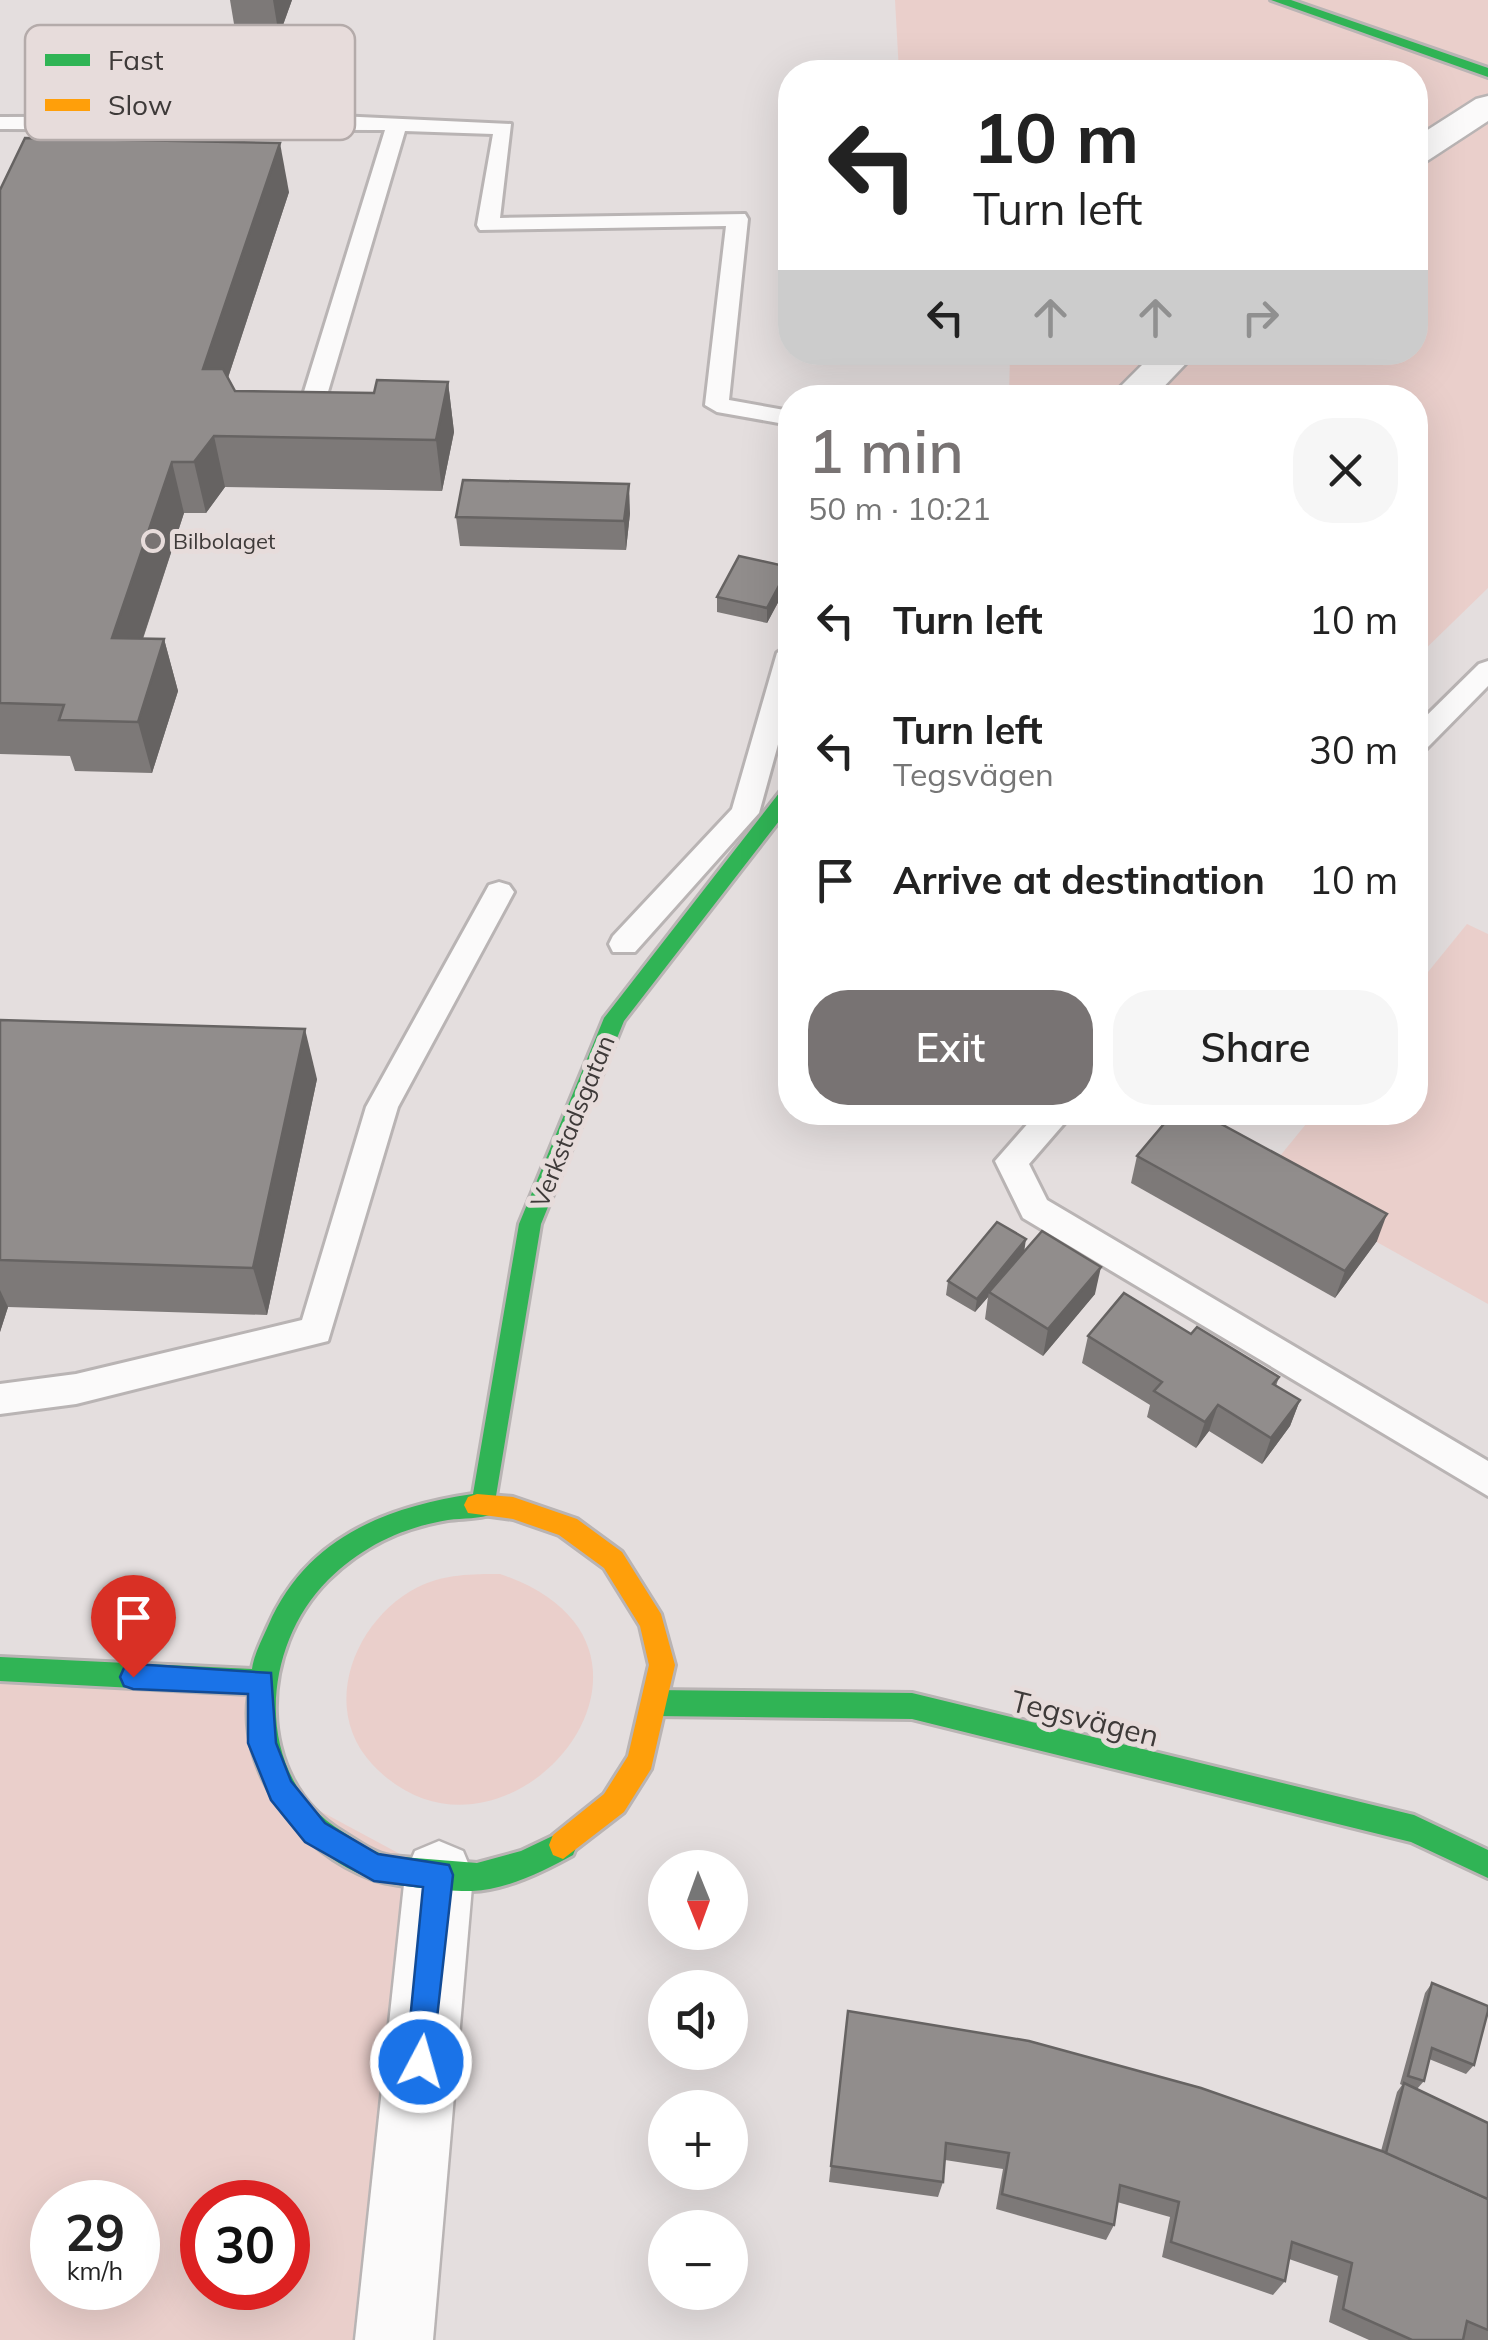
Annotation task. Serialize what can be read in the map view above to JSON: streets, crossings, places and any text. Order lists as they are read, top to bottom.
{
  "streets": {
    "main road": ["Verkstadsgatan", "Tegsvägen"]
  },
  "places": ["Bilbolaget"],
  "legend": ["Fast", "Slow"],
  "north": "bottom",
  "page": {
    "turn": ["10 m", "Turn left"],
    "heading": ["1 min", "50 m · 10:21"],
    "list": [
      {
        "name": "Turn left",
        "value": "10 m"
      },
      {
        "name": "Turn left",
        "note": "Tegsvägen",
        "value": "30 m"
      },
      {
        "name": "Arrive at destination",
        "value": "10 m"
      }
    ],
    "buttons": ["Exit", "Share"],
    "map_buttons": ["+", "−"],
    "speed": "29 km/h",
    "limit": "30"
  }
}
